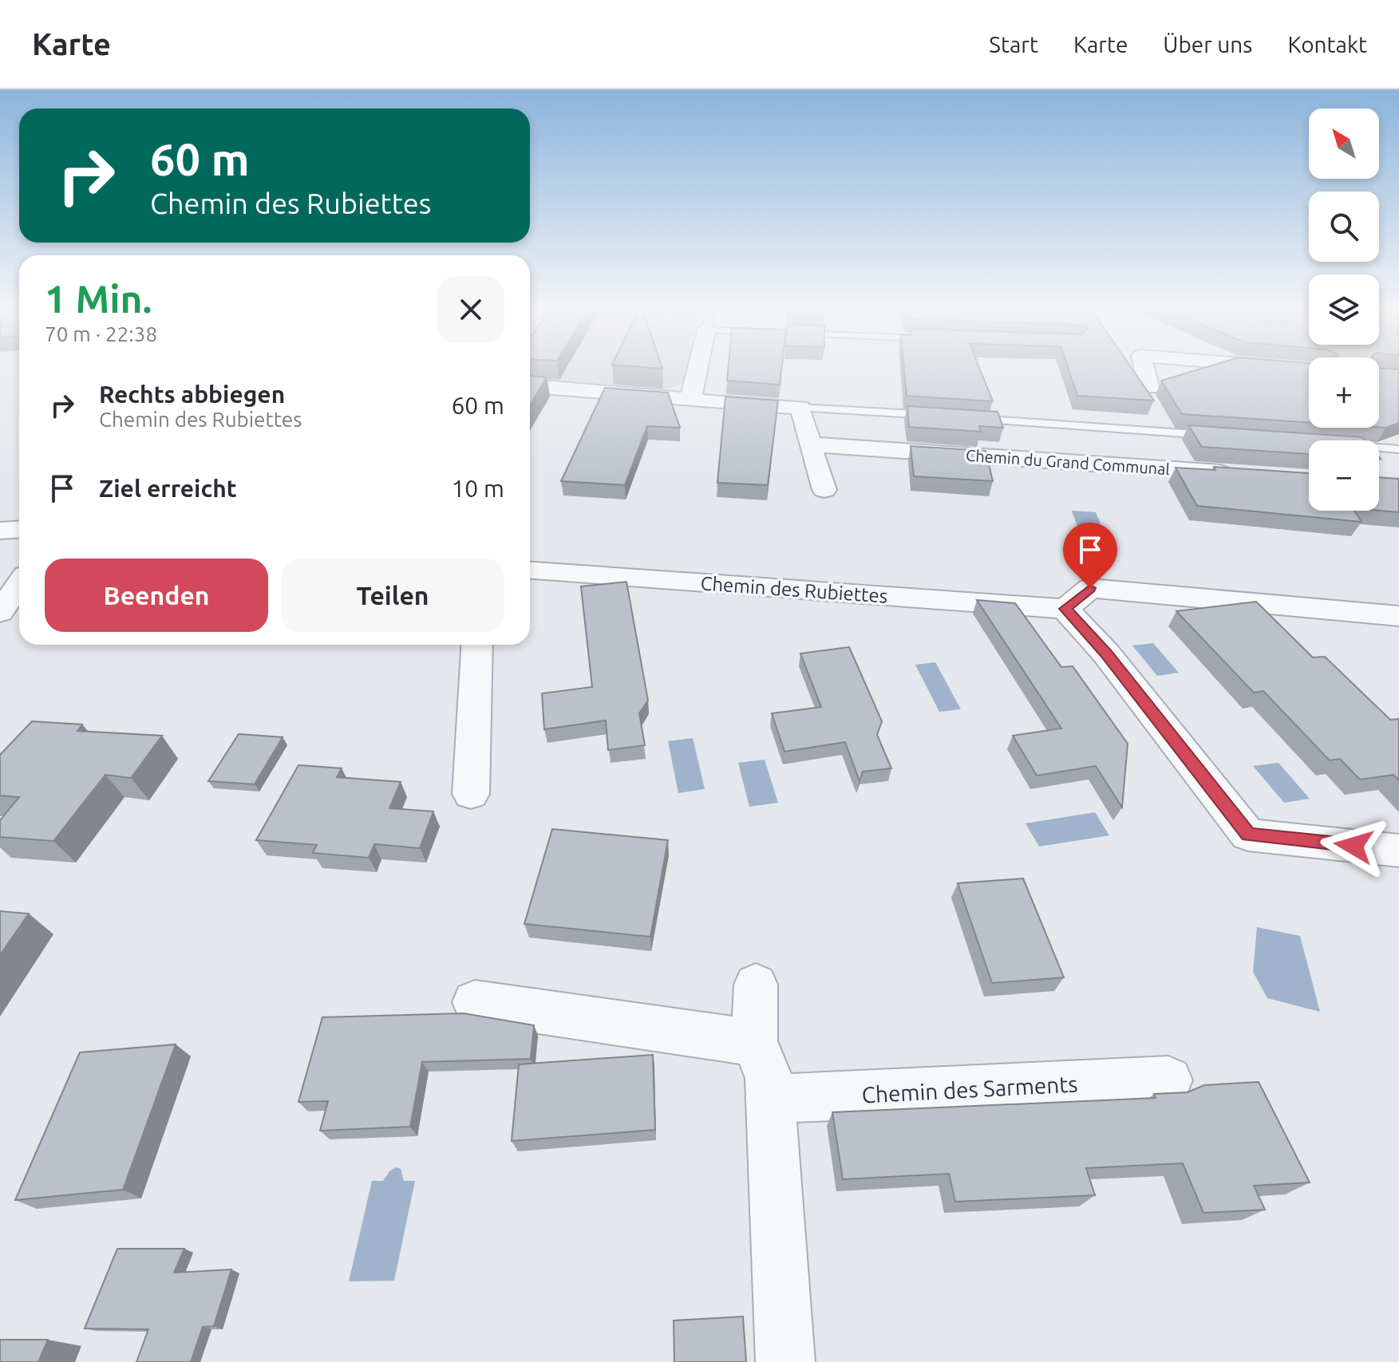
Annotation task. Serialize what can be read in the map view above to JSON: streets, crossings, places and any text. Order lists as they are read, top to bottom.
{
  "streets": {
    "street": ["Chemin du Grand Communal", "Chemin des Rubiettes", "Chemin des Sarments"]
  },
  "north": "top left",
  "page": {
    "header": "Karte",
    "nav": [
      "Start",
      "Karte",
      "Über uns",
      "Kontakt"
    ],
    "map_buttons": ["+", "−"],
    "turn": ["60 m", "Chemin des Rubiettes"],
    "heading": ["1 Min.", "70 m · 22:38"],
    "list": [
      {
        "name": "Rechts abbiegen",
        "note": "Chemin des Rubiettes",
        "value": "60 m"
      },
      {
        "name": "Ziel erreicht",
        "value": "10 m"
      }
    ],
    "buttons": ["Beenden", "Teilen"]
  }
}
